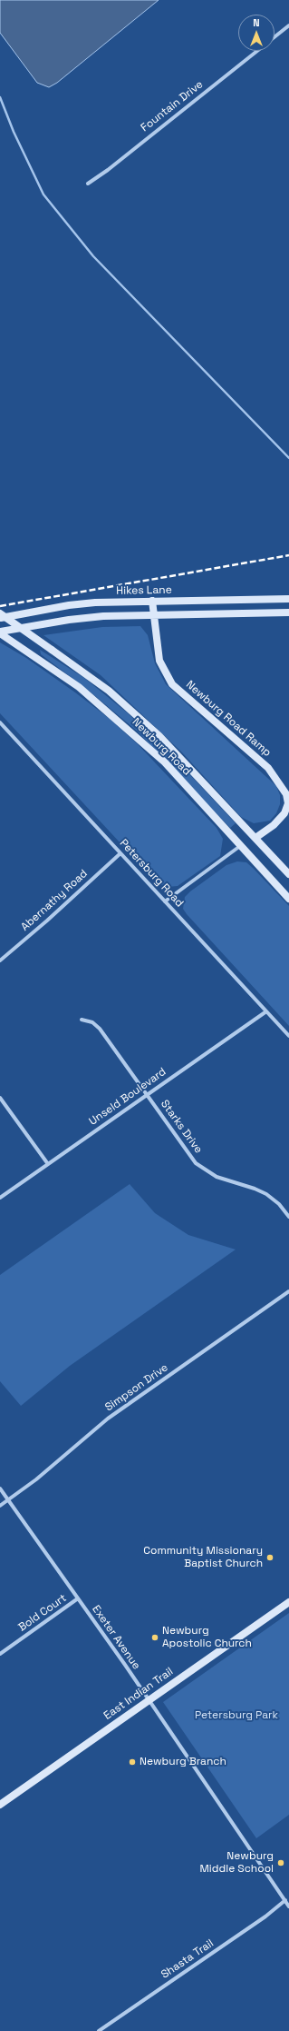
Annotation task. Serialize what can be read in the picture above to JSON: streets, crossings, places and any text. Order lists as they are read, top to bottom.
{
  "streets": {
    "main road": [
      "Hikes Lane",
      "Newburg Road Ramp",
      "Newburg Road",
      "East Indian Trail"
    ],
    "street": [
      "Fountain Drive",
      "Petersburg Road",
      "Abernathy Road",
      "Unseld Boulevard",
      "Starks Drive",
      "Simpson Drive",
      "Bold Court",
      "Exeter Avenue",
      "Shasta Trail"
    ]
  },
  "crossings": [
    ["Hikes Lane", "Newburg Road Ramp"],
    ["Newburg Road Ramp", "Newburg Road"],
    ["Petersburg Road", "Abernathy Road"],
    ["Petersburg Road", "Unseld Boulevard"],
    ["Unseld Boulevard", "Starks Drive"],
    ["Simpson Drive", "Exeter Avenue"],
    ["Bold Court", "Exeter Avenue"],
    ["Exeter Avenue", "East Indian Trail"],
    ["Exeter Avenue", "Shasta Trail"]
  ],
  "parks": ["Petersburg Park"],
  "places": [
    "Community Missionary Baptist Church",
    "Newburg Apostolic Church",
    "Newburg Branch",
    "Newburg Middle School"
  ],
  "north": "top"
}
